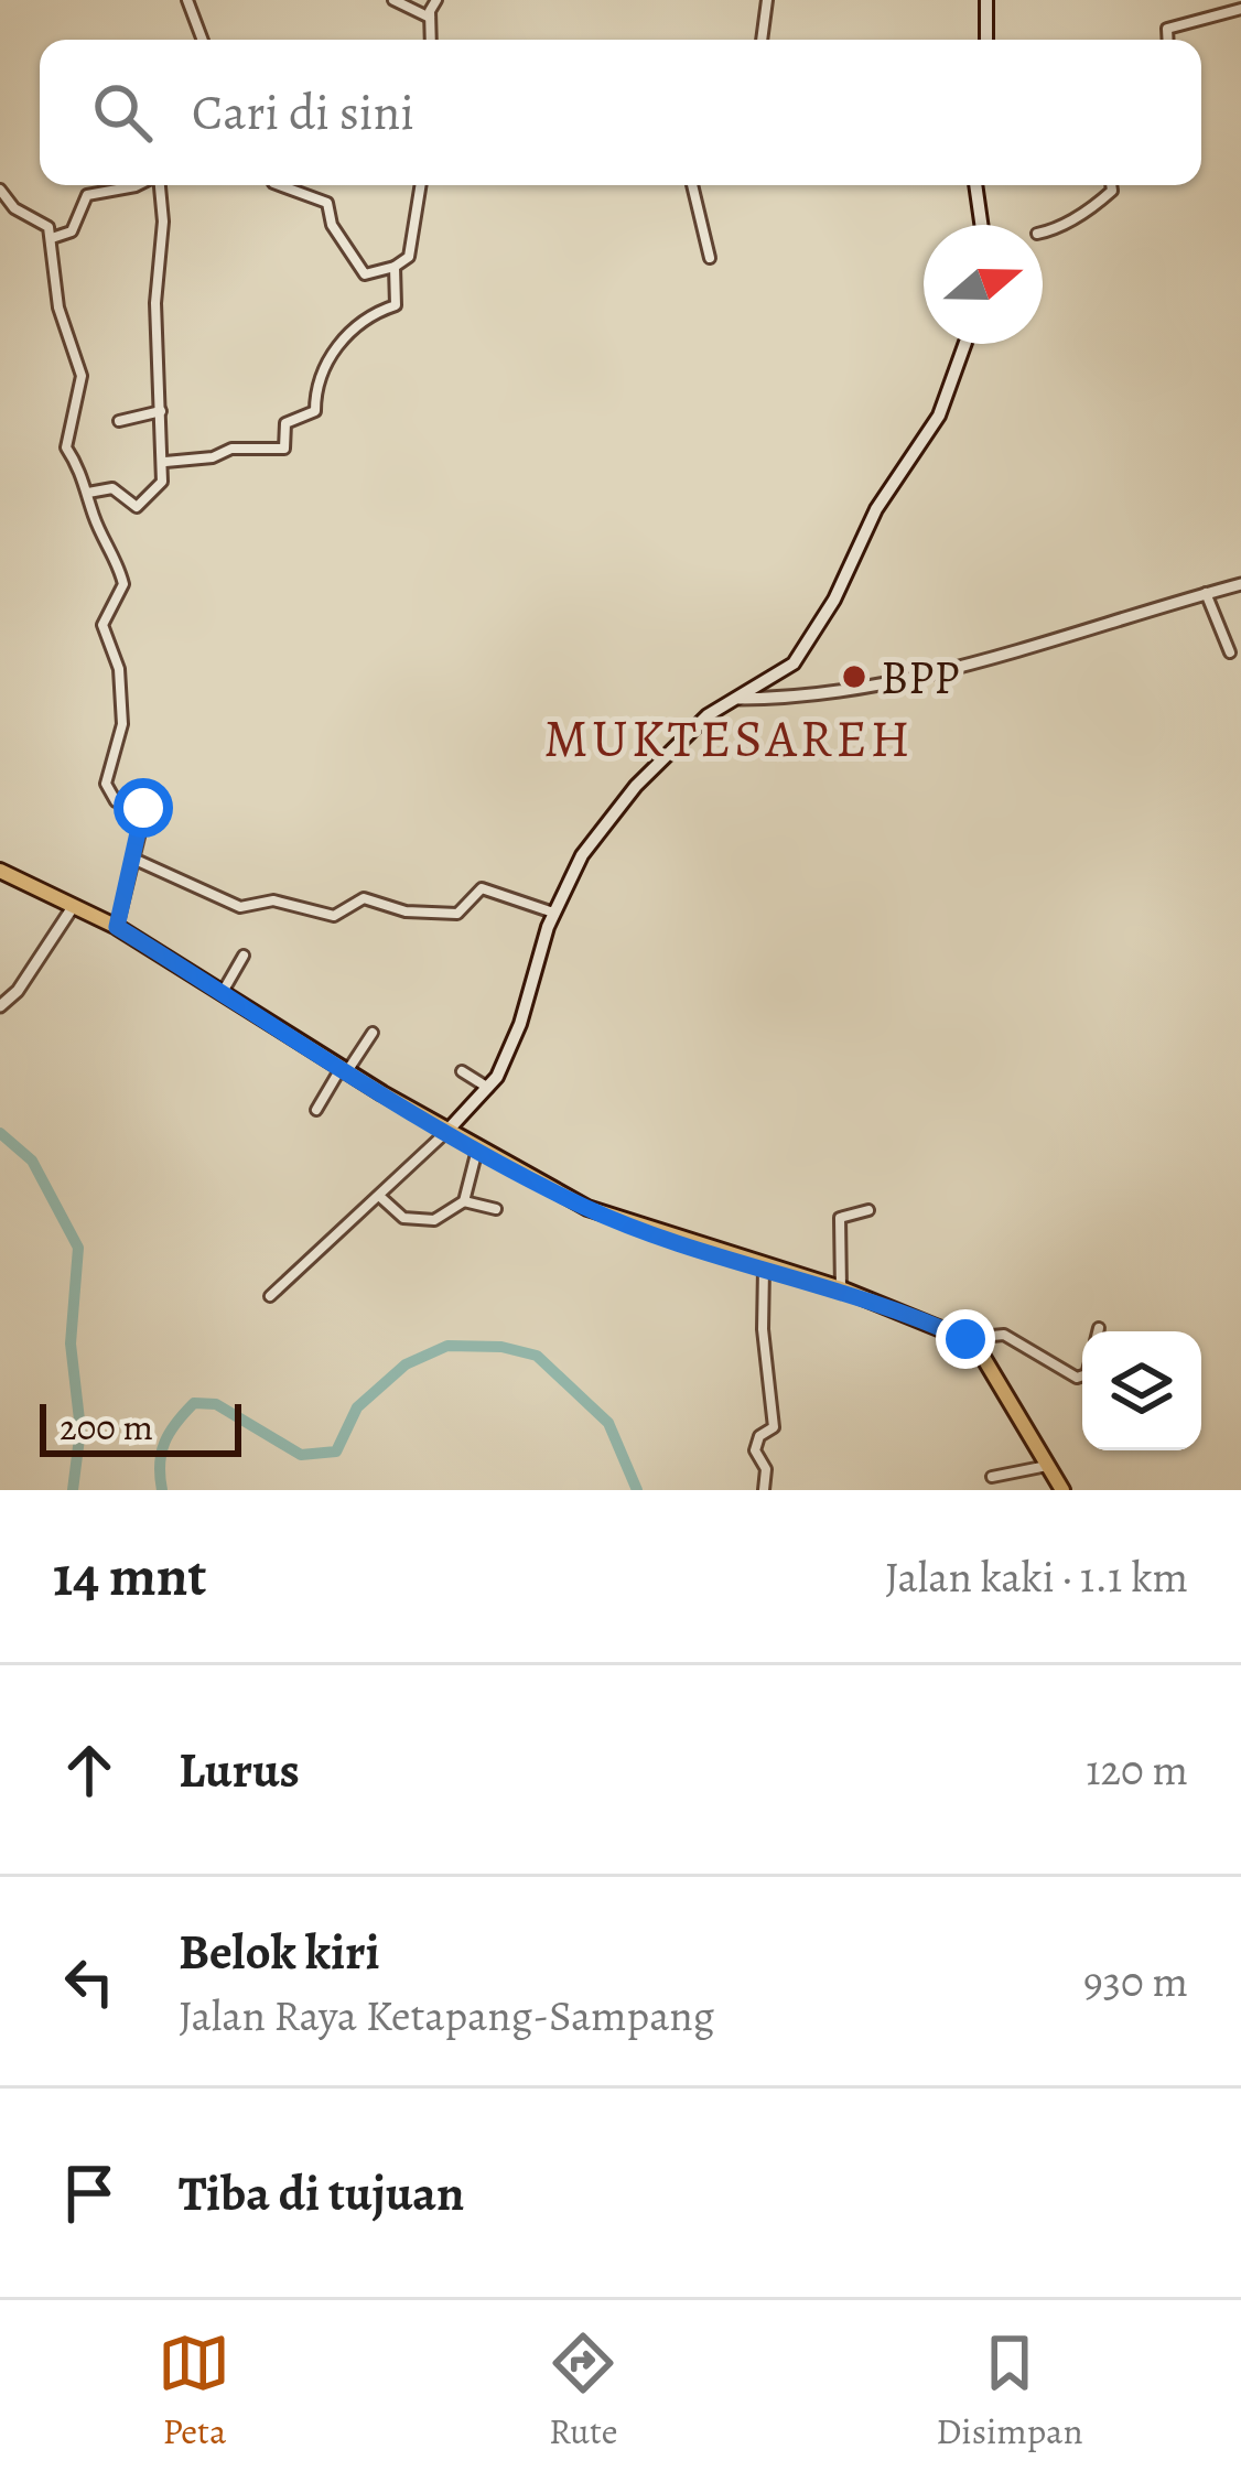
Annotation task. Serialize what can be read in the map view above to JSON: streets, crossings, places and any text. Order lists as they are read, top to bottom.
{
  "districts": ["MUKTESAREH"],
  "places": ["BPP"],
  "scale_bar": "200 m",
  "north": "right",
  "page": {
    "search": "Cari di sini",
    "scale": "200 m",
    "heading": ["14 mnt", "Jalan kaki · 1.1 km"],
    "list": [
      ["Lurus", "120 m"],
      ["Belok kiri", "Jalan Raya Ketapang-Sampang", "930 m"],
      "Tiba di tujuan"
    ],
    "nav": ["Peta", "Rute", "Disimpan"]
  }
}
